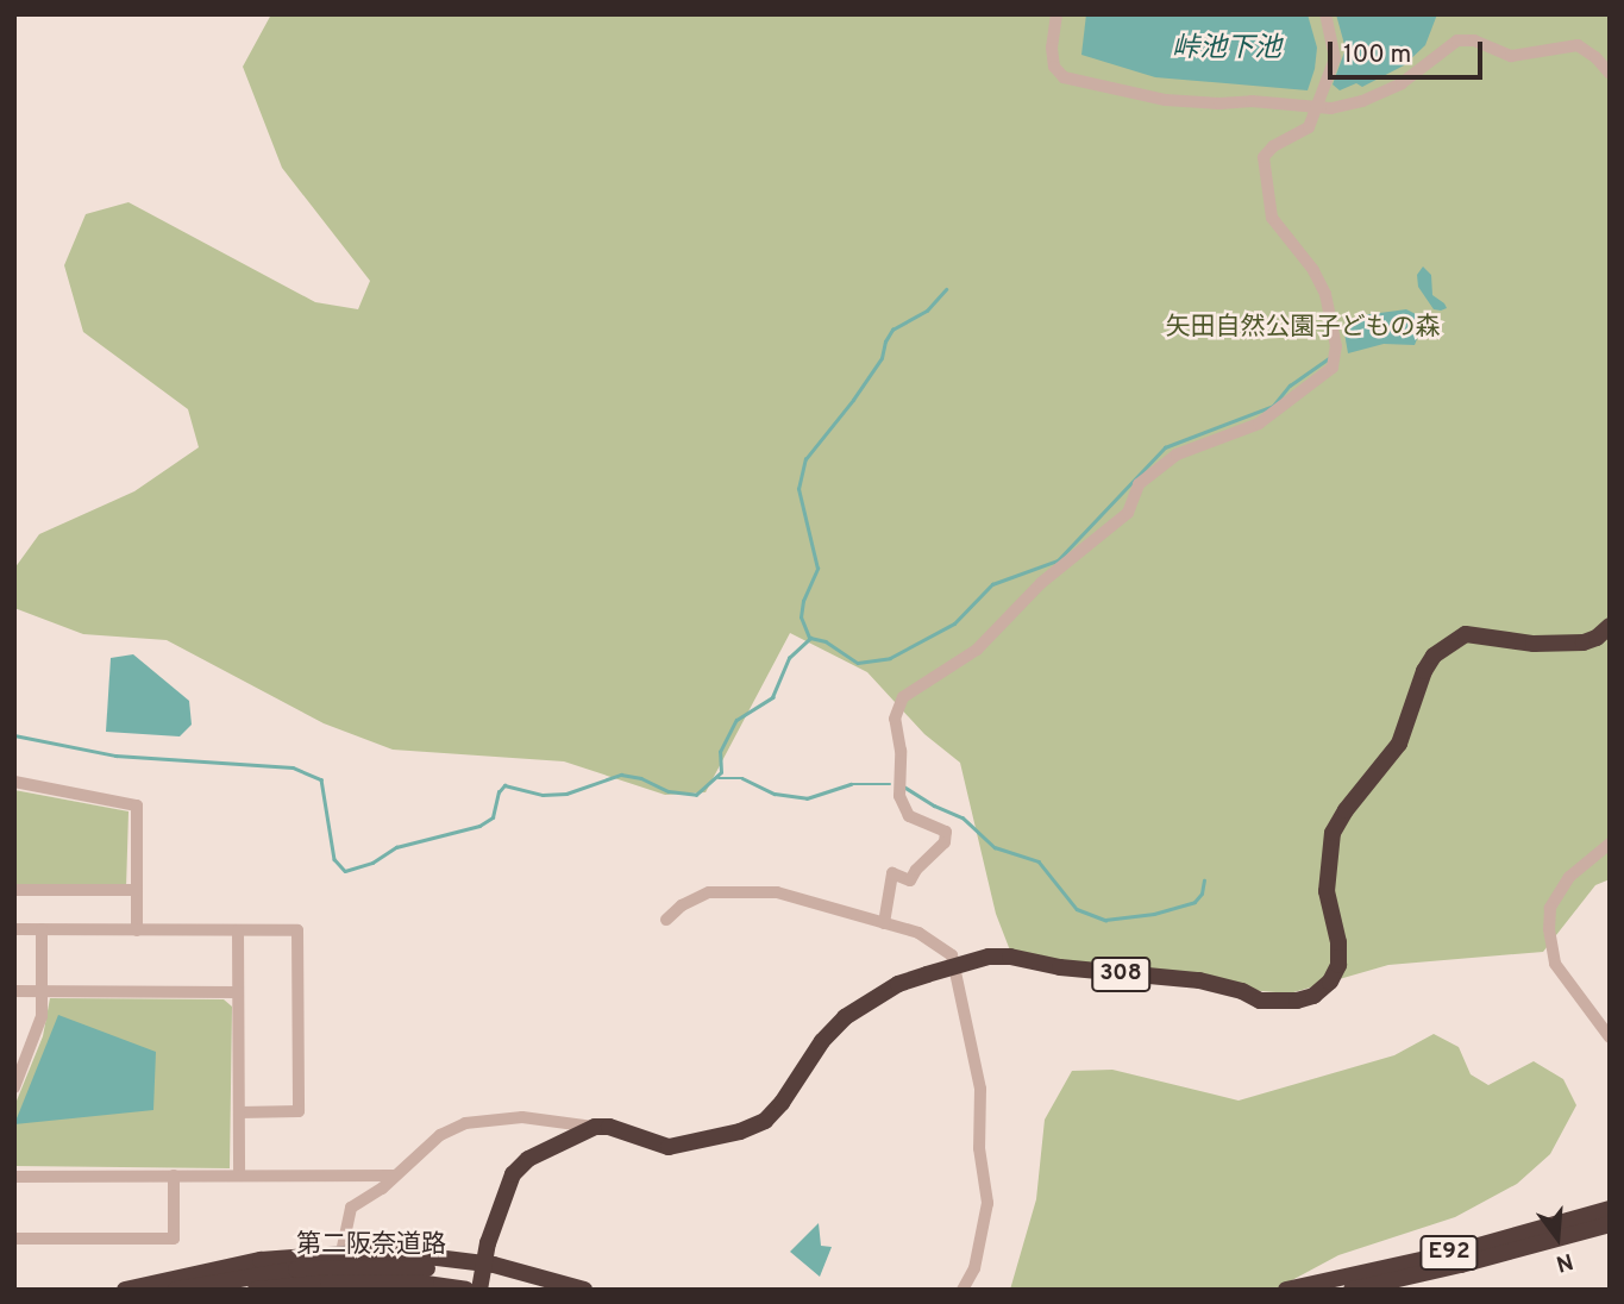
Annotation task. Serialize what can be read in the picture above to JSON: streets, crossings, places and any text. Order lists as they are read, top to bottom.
{
  "streets": {
    "highway": ["308", "第二阪奈道路", "E92"]
  },
  "water": ["峠池下池"],
  "parks": ["矢田自然公園子どもの森"],
  "scale_bar": "100 m",
  "north": "bottom"
}
